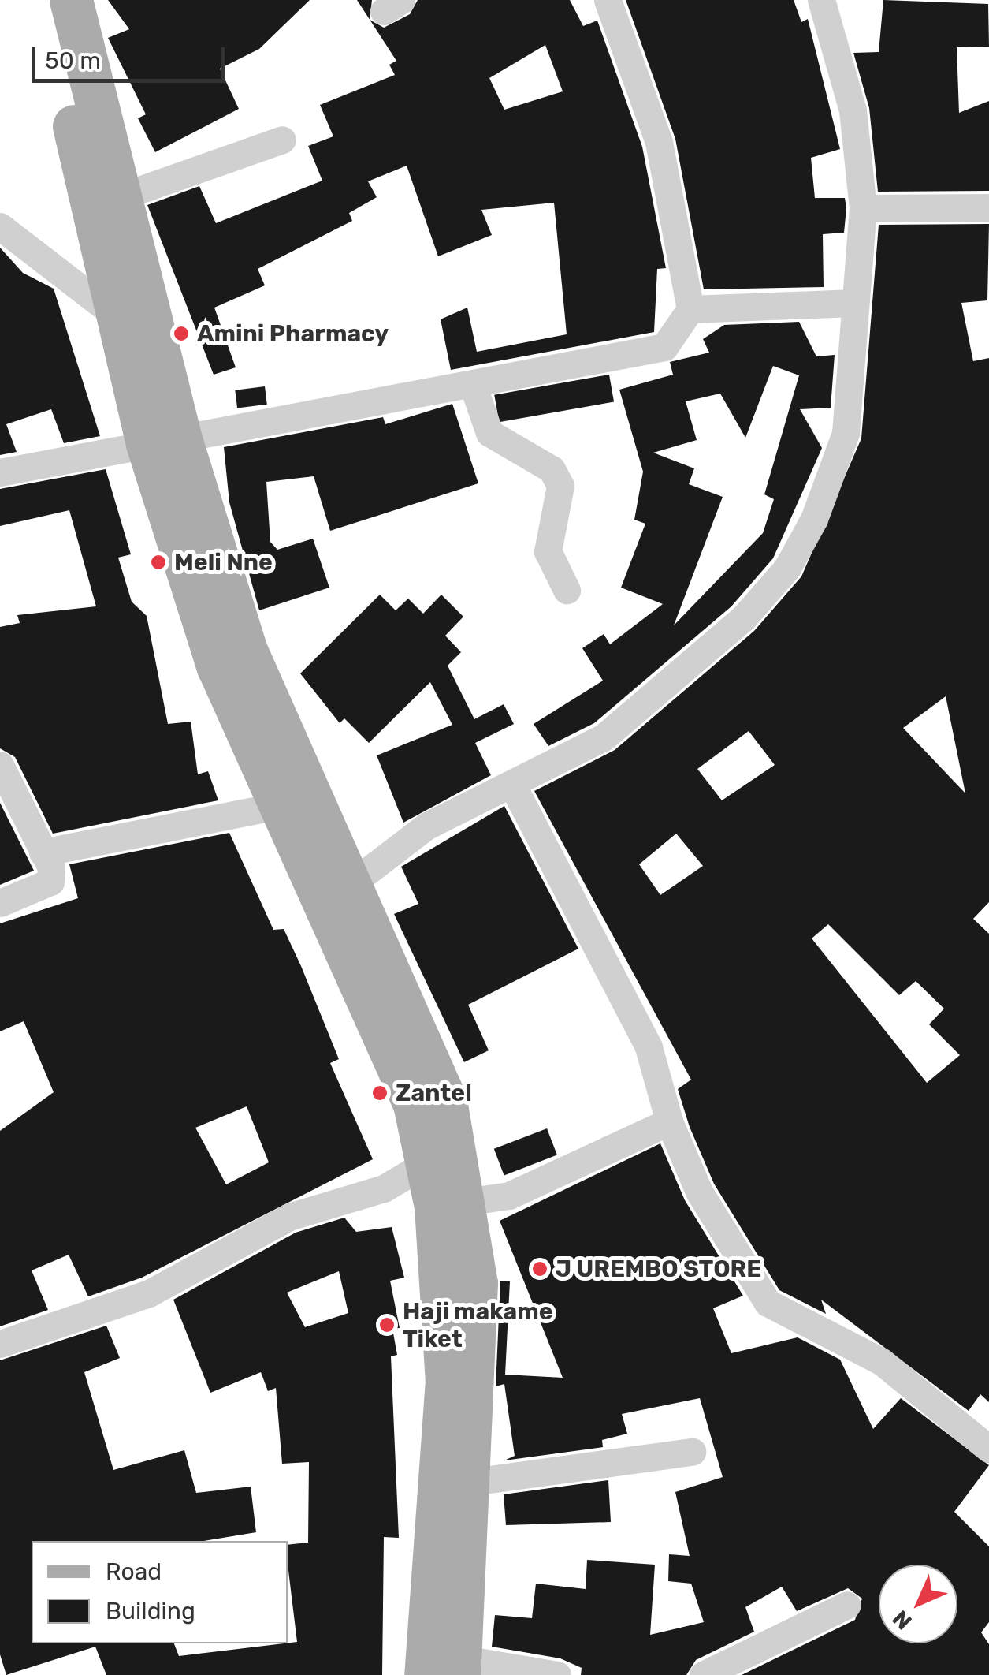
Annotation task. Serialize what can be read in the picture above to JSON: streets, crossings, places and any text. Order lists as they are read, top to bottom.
{
  "places": [
    "Amini Pharmacy",
    "Meli Nne",
    "Zantel",
    "J UREMBO STORE",
    "Haji makame Tiket"
  ],
  "legend": ["Road", "Building"],
  "scale_bar": "50 m",
  "north": "bottom left"
}
